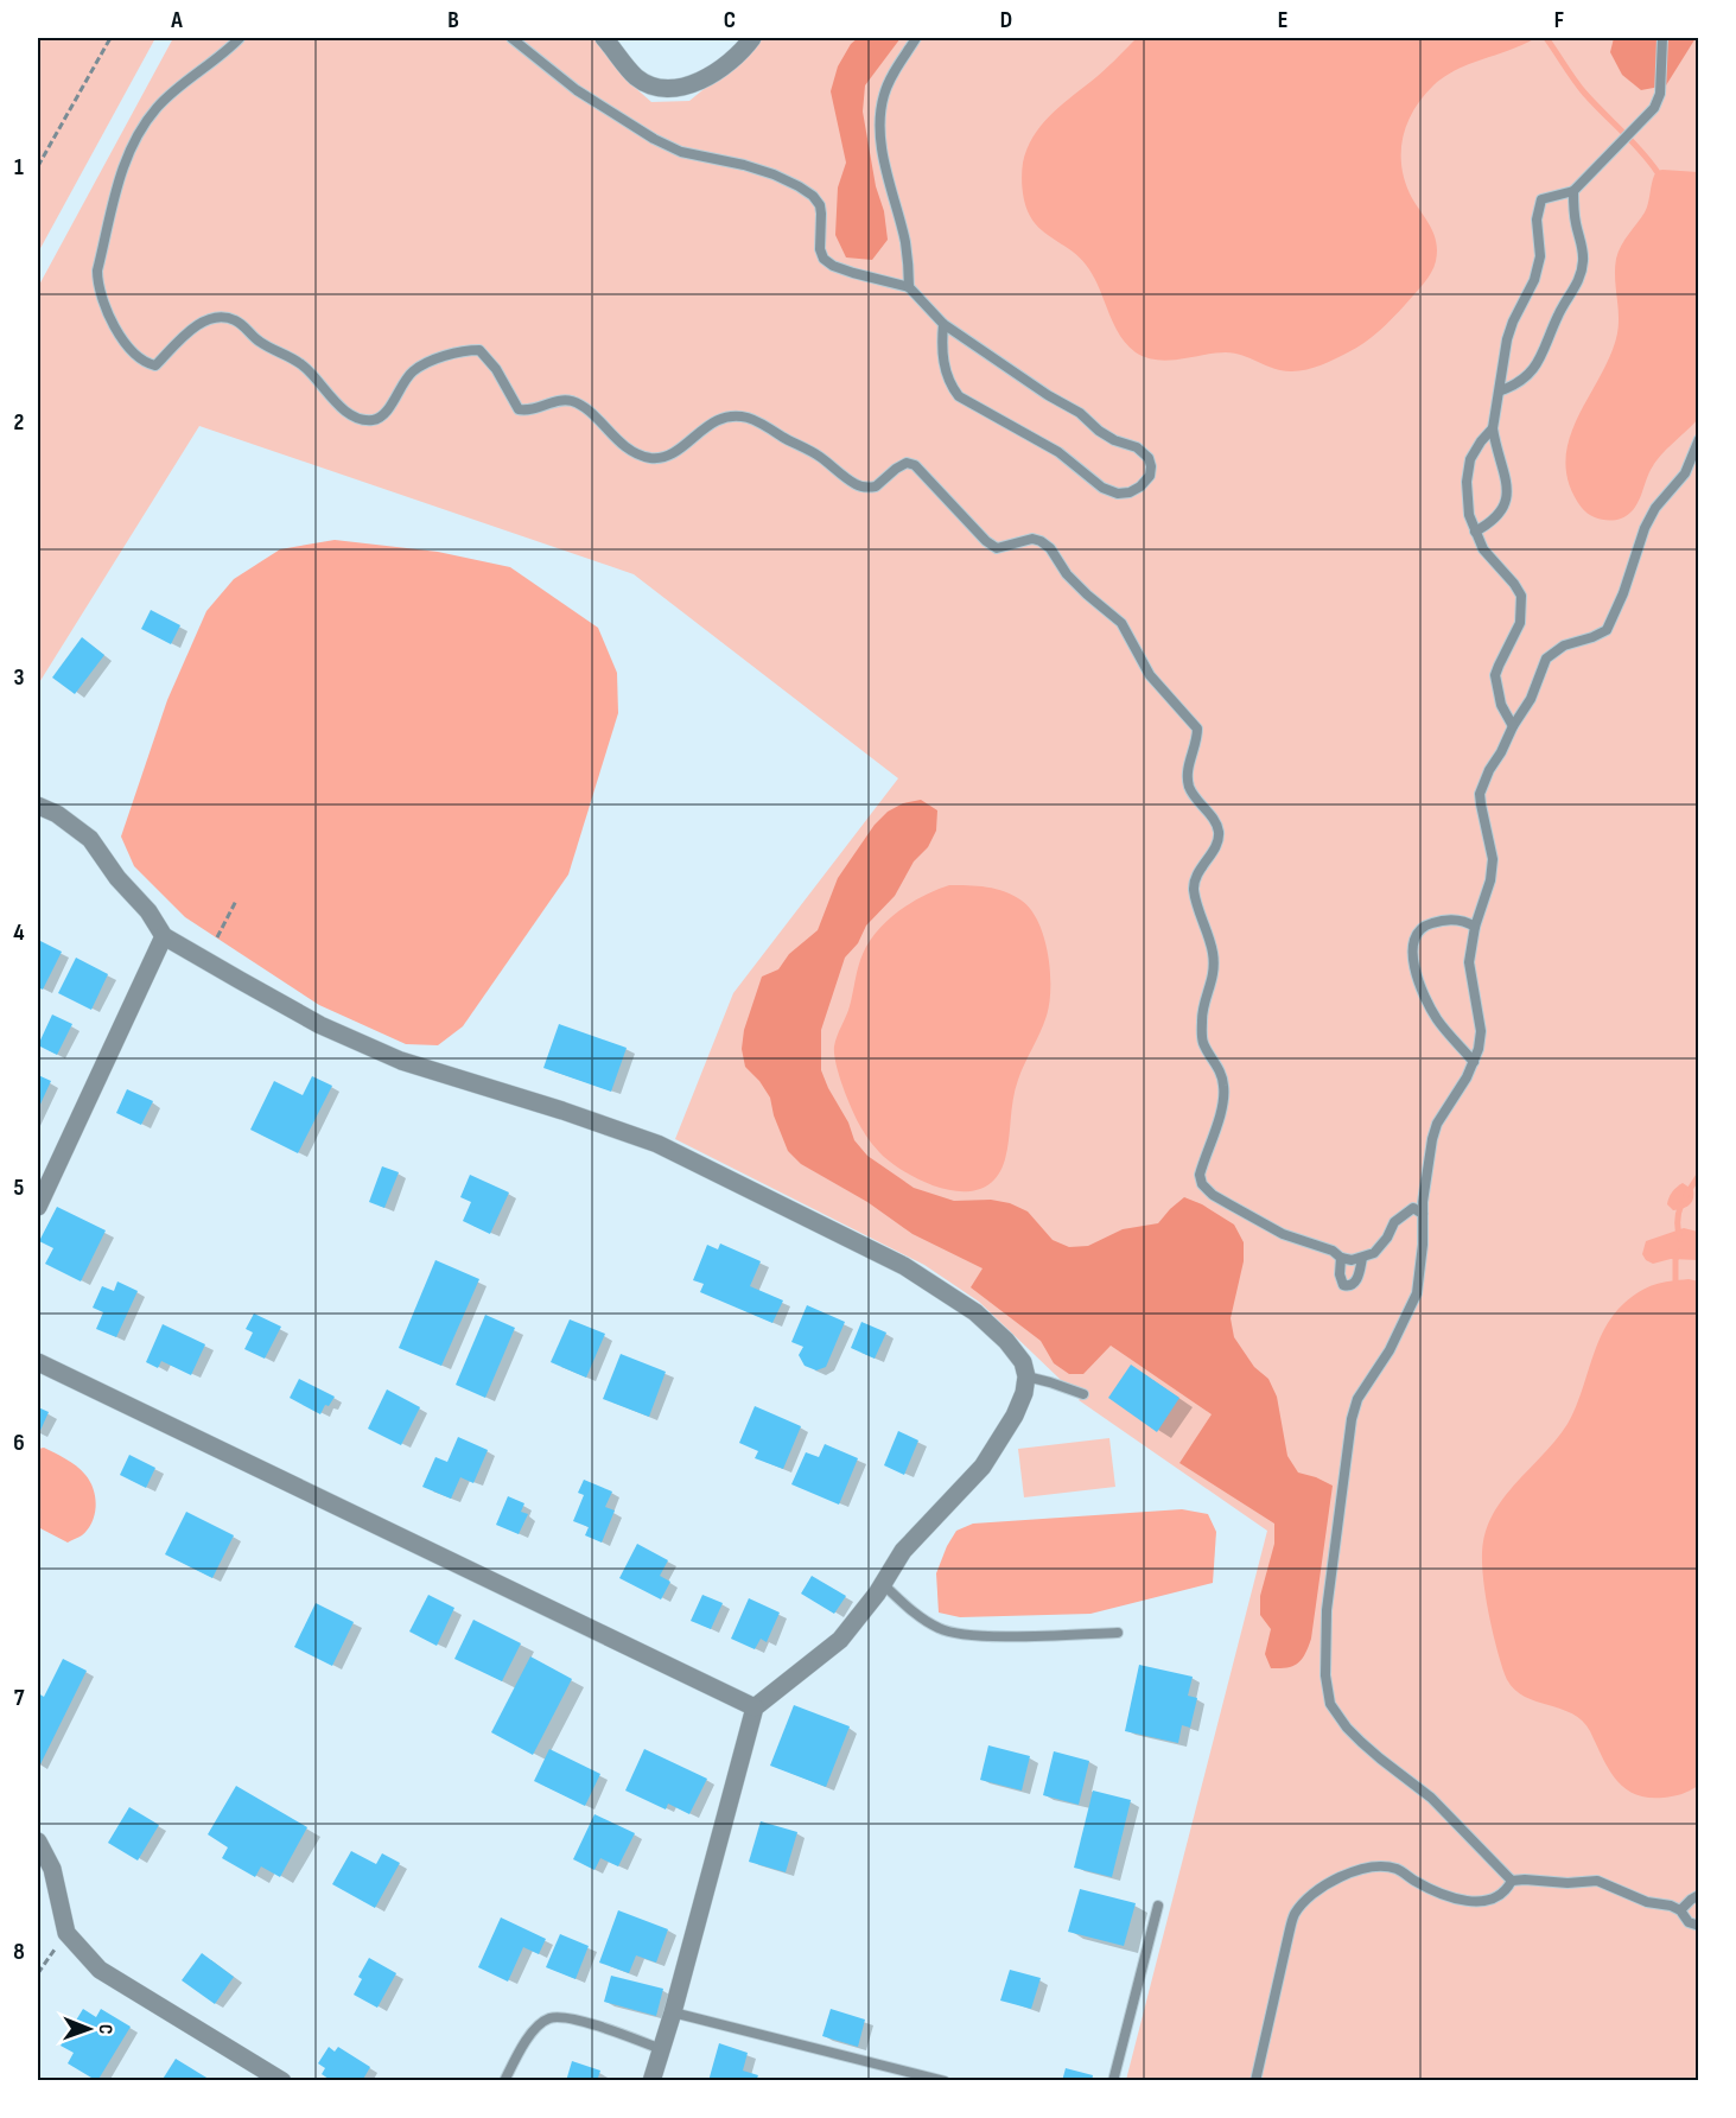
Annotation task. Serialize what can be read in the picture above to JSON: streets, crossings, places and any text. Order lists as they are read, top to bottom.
{
  "north": "right",
  "grid": {
    "columns": [
      "A",
      "B",
      "C",
      "D",
      "E",
      "F"
    ],
    "rows": [
      "1",
      "2",
      "3",
      "4",
      "5",
      "6",
      "7",
      "8"
    ]
  }
}
